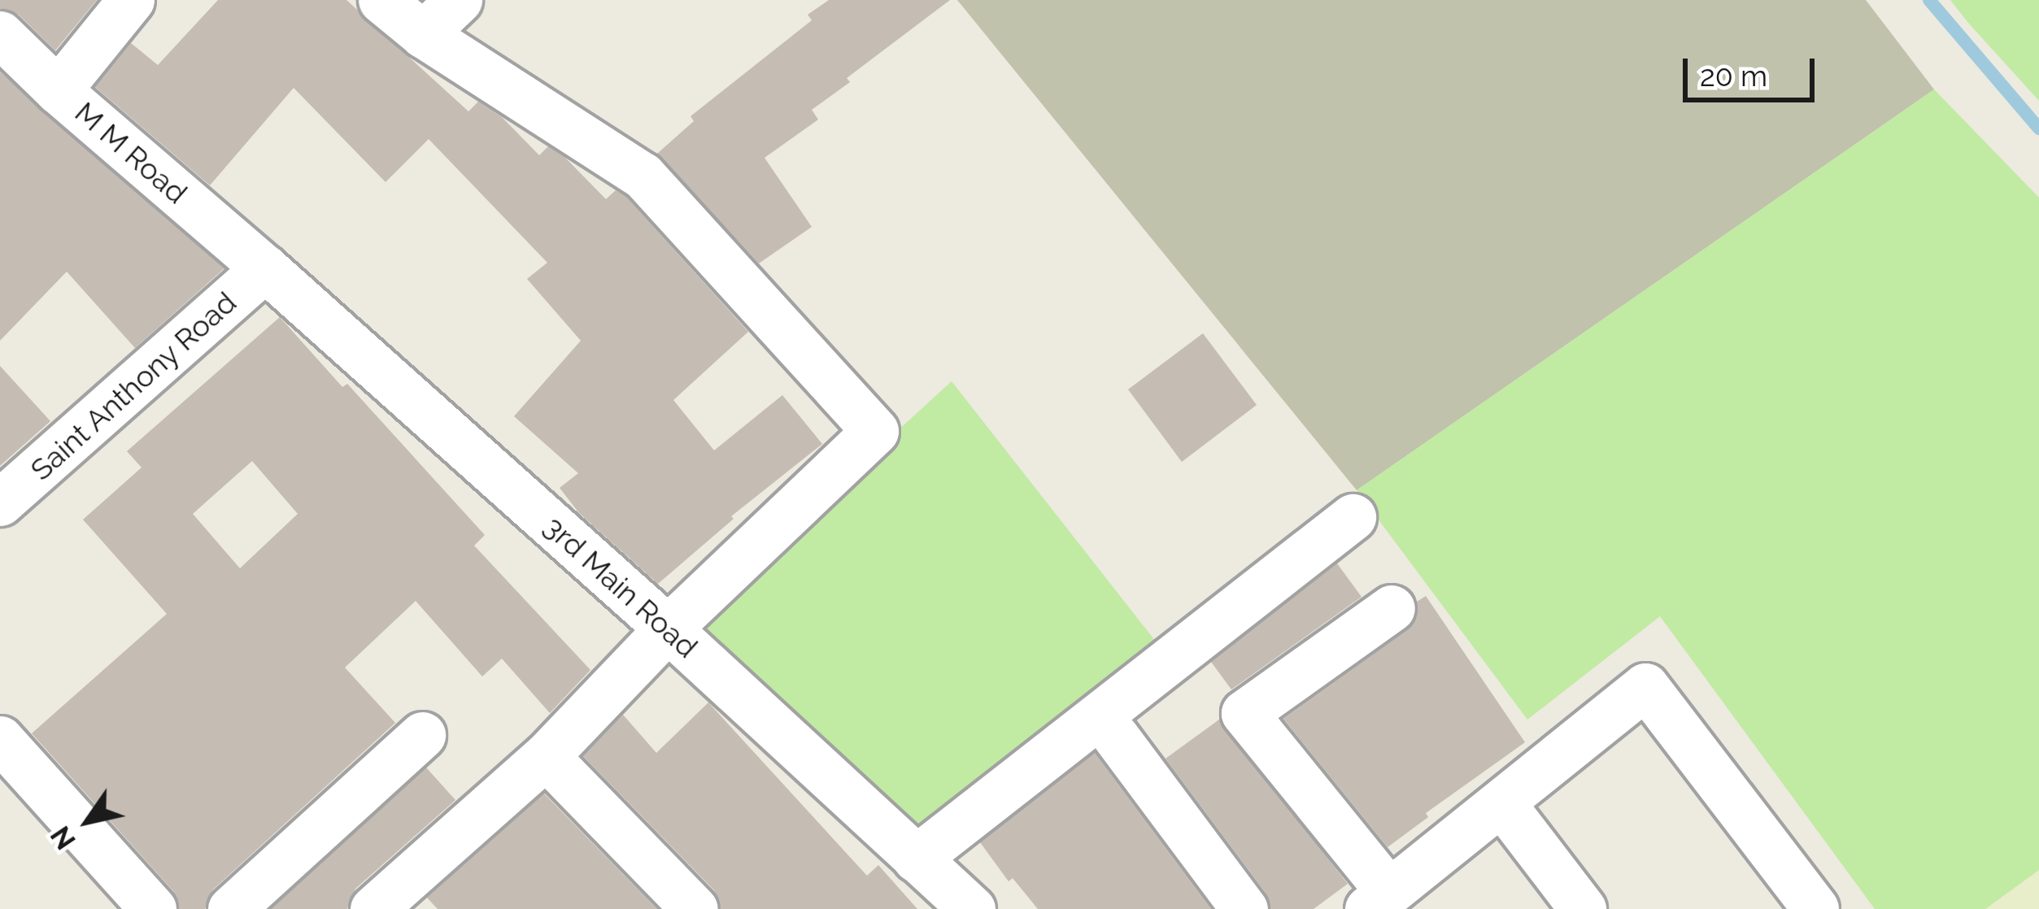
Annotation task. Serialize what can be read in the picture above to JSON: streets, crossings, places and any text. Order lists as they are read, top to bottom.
{
  "streets": {
    "street": ["M M Road", "Saint Anthony Road", "3rd Main Road"]
  },
  "crossings": [
    ["M M Road", "Saint Anthony Road"],
    ["M M Road", "3rd Main Road"],
    ["Saint Anthony Road", "3rd Main Road"]
  ],
  "scale_bar": "20 m",
  "north": "bottom left"
}
